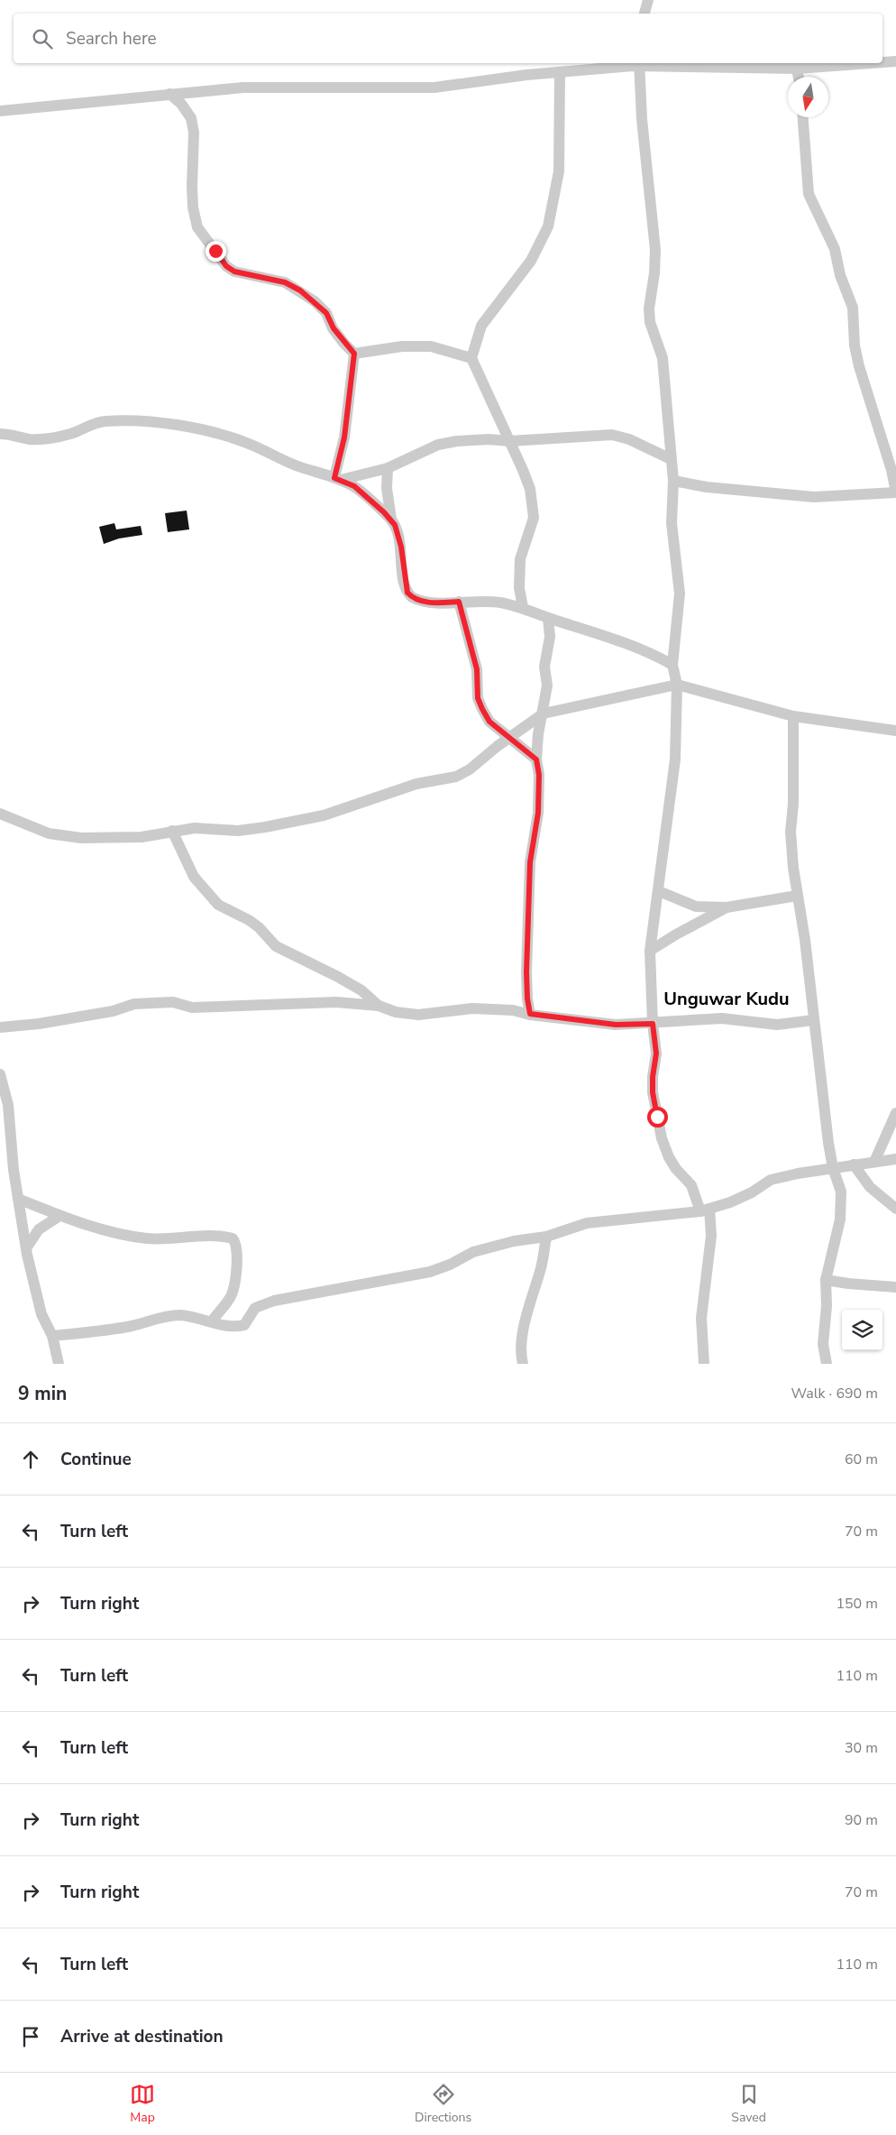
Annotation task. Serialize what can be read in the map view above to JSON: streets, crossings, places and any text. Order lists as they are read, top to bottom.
{
  "districts": ["Unguwar Kudu"],
  "north": "bottom",
  "page": {
    "search": "Search here",
    "heading": ["9 min", "Walk · 690 m"],
    "list": [
      ["Continue", "60 m"],
      ["Turn left", "70 m"],
      ["Turn right", "150 m"],
      ["Turn left", "110 m"],
      ["Turn left", "30 m"],
      ["Turn right", "90 m"],
      ["Turn right", "70 m"],
      ["Turn left", "110 m"],
      "Arrive at destination"
    ],
    "nav": ["Map", "Directions", "Saved"]
  }
}
